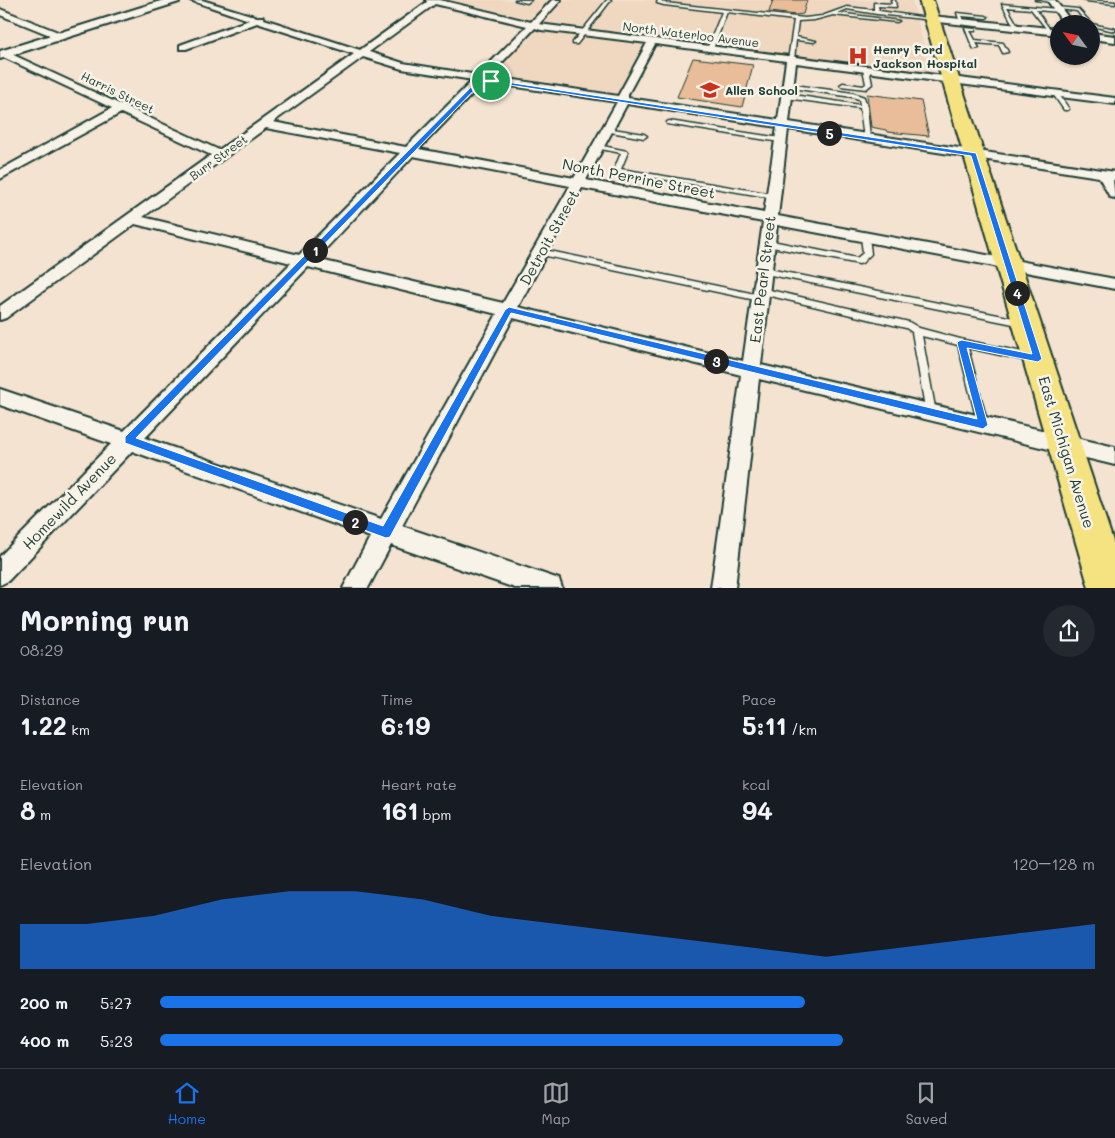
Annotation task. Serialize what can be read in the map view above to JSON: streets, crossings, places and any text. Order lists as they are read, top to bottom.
{
  "streets": {
    "main road": ["East Michigan Avenue"],
    "street": [
      "North Waterloo Avenue",
      "Harris Street",
      "Burr Street",
      "North Perrine Street",
      "Detroit Street",
      "East Pearl Street",
      "Homewild Avenue"
    ]
  },
  "crossings": [
    ["North Waterloo Avenue", "Burr Street"],
    ["North Waterloo Avenue", "Detroit Street"],
    ["North Waterloo Avenue", "East Pearl Street"],
    ["North Waterloo Avenue", "East Michigan Avenue"],
    ["North Waterloo Avenue", "Homewild Avenue"],
    ["Harris Street", "Burr Street"],
    ["Burr Street", "North Perrine Street"],
    ["North Perrine Street", "Detroit Street"],
    ["North Perrine Street", "East Pearl Street"],
    ["North Perrine Street", "East Michigan Avenue"],
    ["North Perrine Street", "Homewild Avenue"]
  ],
  "places": {
    "hospital": ["Henry Ford Jackson Hospital"],
    "school or university": ["Allen School"]
  },
  "north": "top left",
  "page": {
    "pins": [
      "5",
      "1",
      "4",
      "3",
      "2"
    ],
    "heading": ["Morning run", "08:29"],
    "stats": [
      ["Distance", "1.22 km"],
      ["Time", "6:19"],
      ["Pace", "5:11 /km"],
      ["Elevation", "8 m"],
      ["Heart rate", "161 bpm"],
      ["kcal", "94"]
    ],
    "chart": ["Elevation", "120–128 m"],
    "list": [
      {
        "name": "200 m",
        "note": "5:27"
      },
      {
        "name": "400 m",
        "note": "5:23"
      }
    ],
    "tabs": ["Home", "Map", "Saved"]
  }
}
